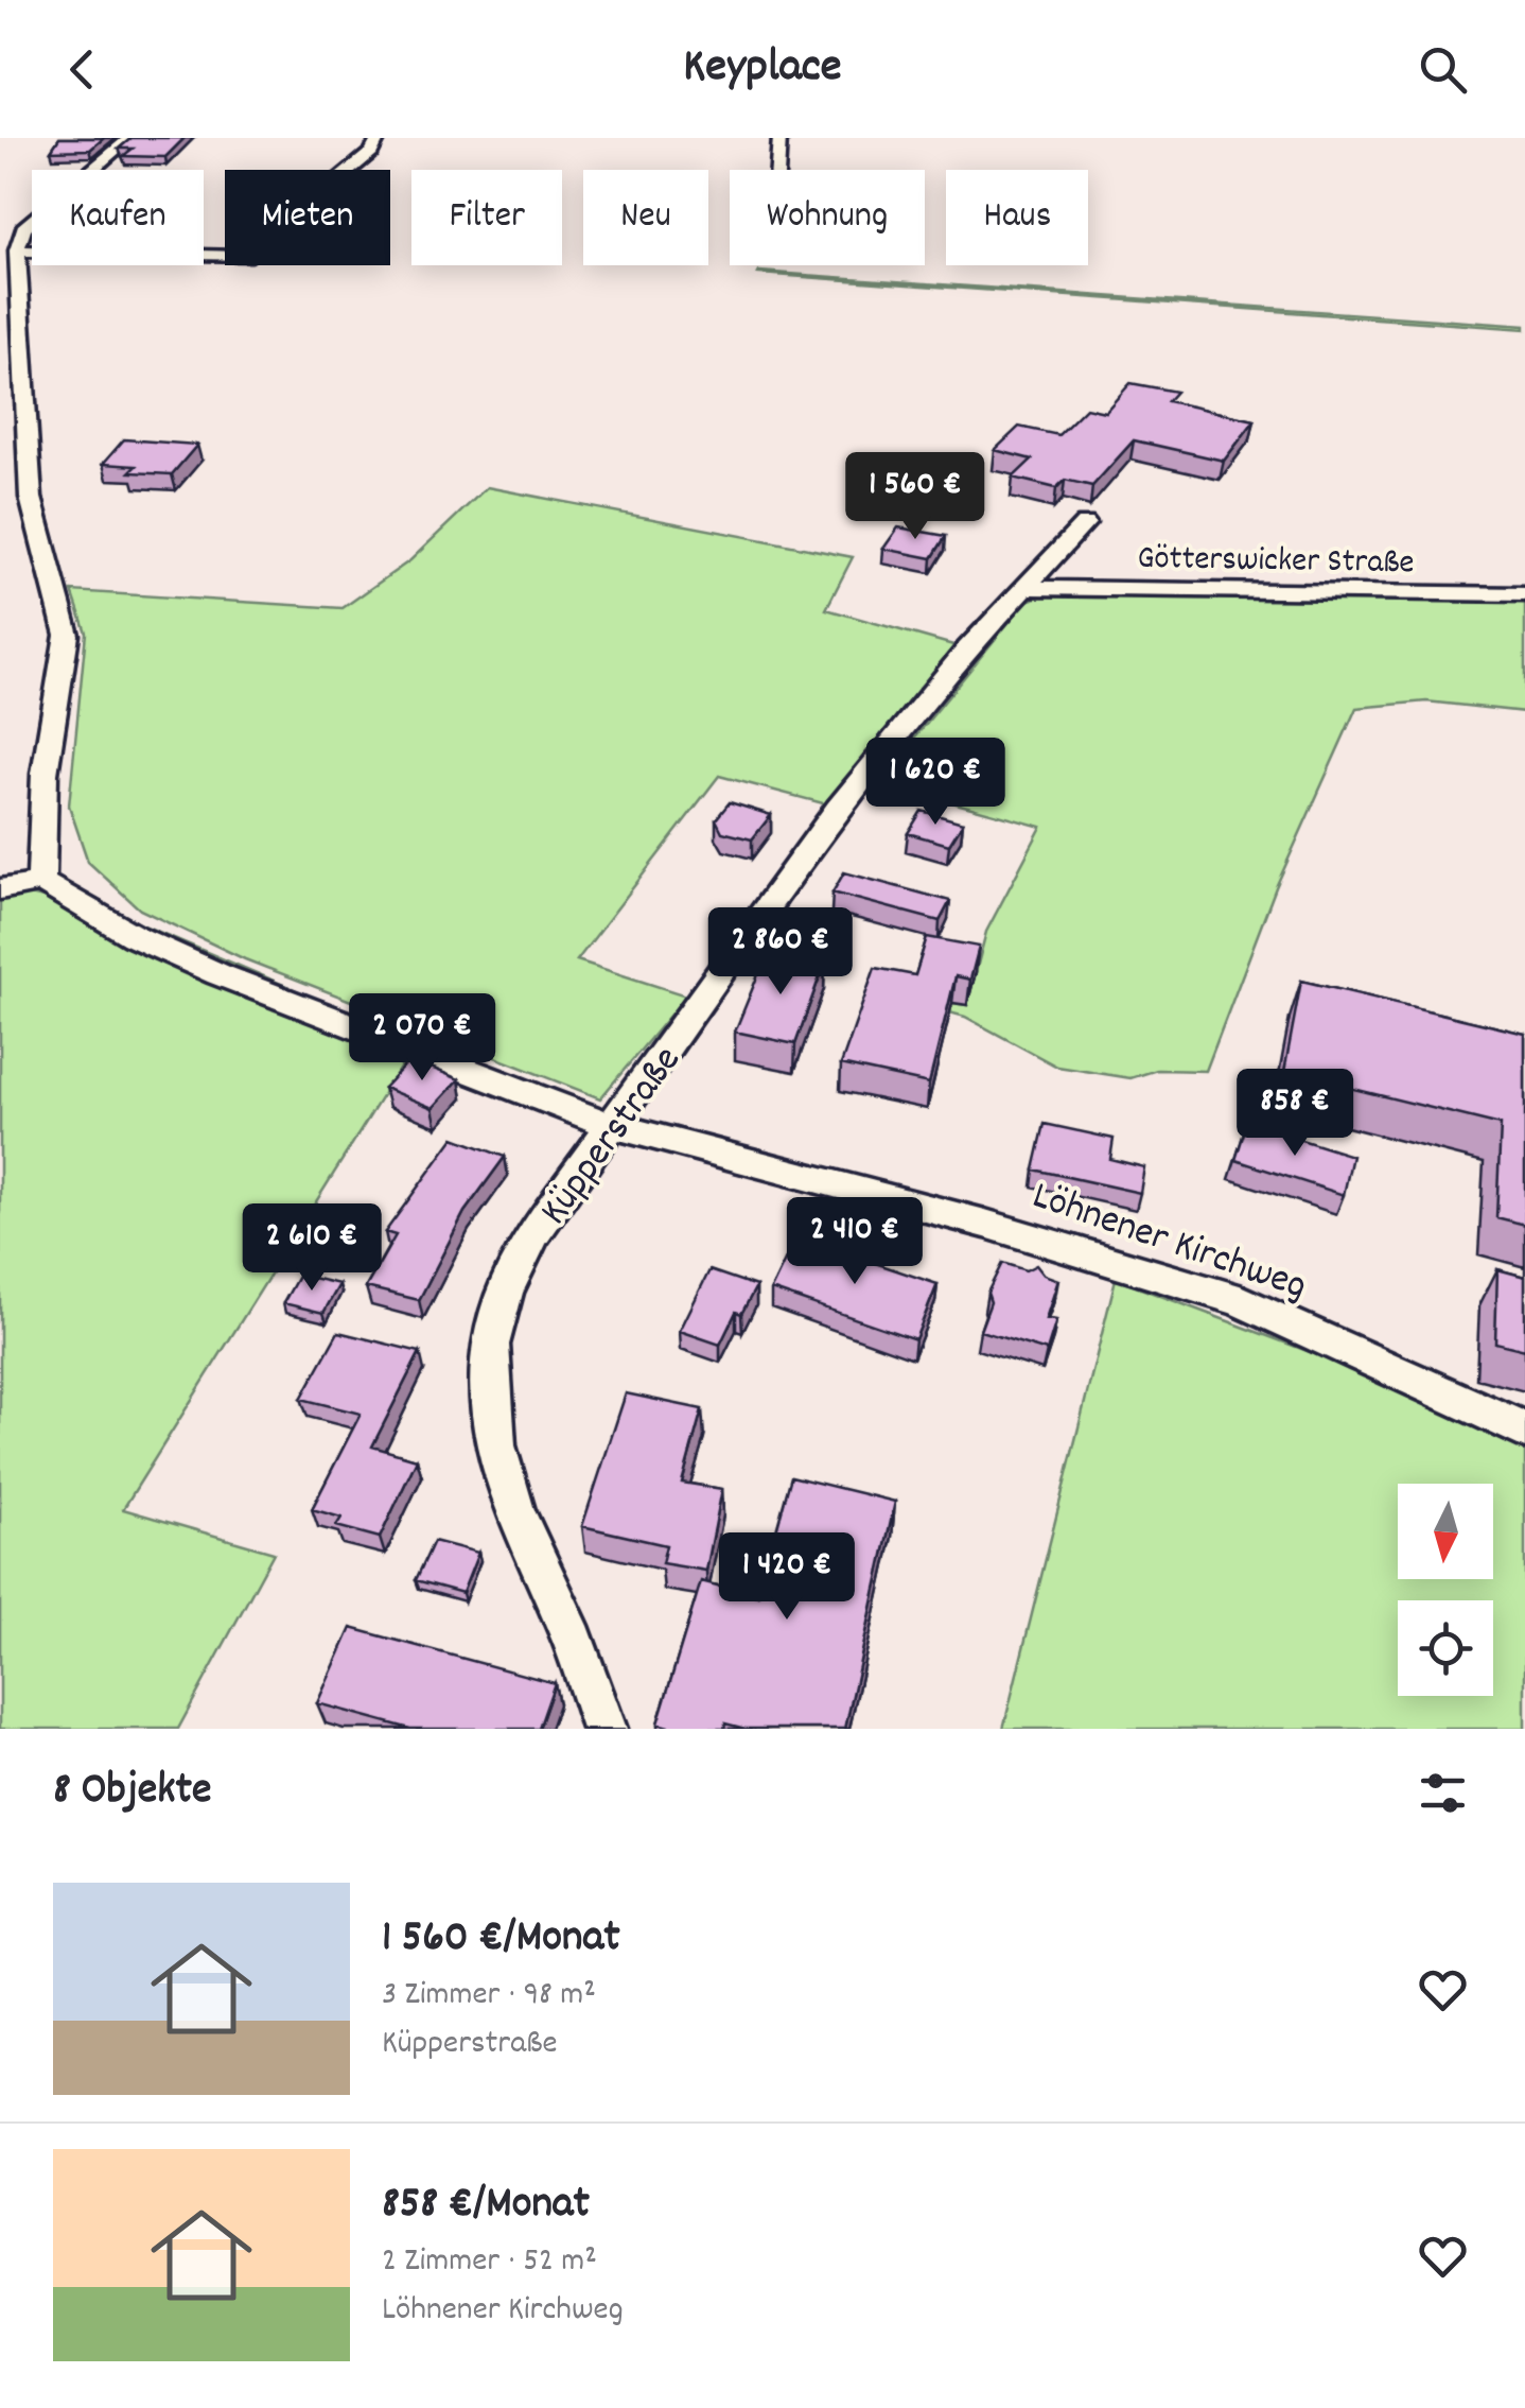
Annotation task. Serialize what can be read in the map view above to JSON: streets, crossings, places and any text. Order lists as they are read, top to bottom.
{
  "streets": {
    "street": ["Götterswicker Straße", "Küpperstraße", "Löhnener Kirchweg"]
  },
  "crossings": [
    ["Götterswicker Straße", "Küpperstraße"],
    ["Küpperstraße", "Löhnener Kirchweg"]
  ],
  "north": "bottom",
  "page": {
    "header": "Keyplace",
    "chip": [
      "Kaufen",
      "Mieten",
      "Filter",
      "Neu",
      "Wohnung",
      "Haus"
    ],
    "price": [
      "1 560 €",
      "1 620 €",
      "2 860 €",
      "2 070 €",
      "858 €",
      "2 410 €",
      "2 610 €",
      "1 420 €"
    ],
    "heading": "8 Objekte",
    "list": [
      {
        "name": "1 560 €/Monat",
        "note": "3 Zimmer · 98 m² · Küpperstraße"
      },
      {
        "name": "858 €/Monat",
        "note": "2 Zimmer · 52 m² · Löhnener Kirchweg"
      }
    ]
  }
}
